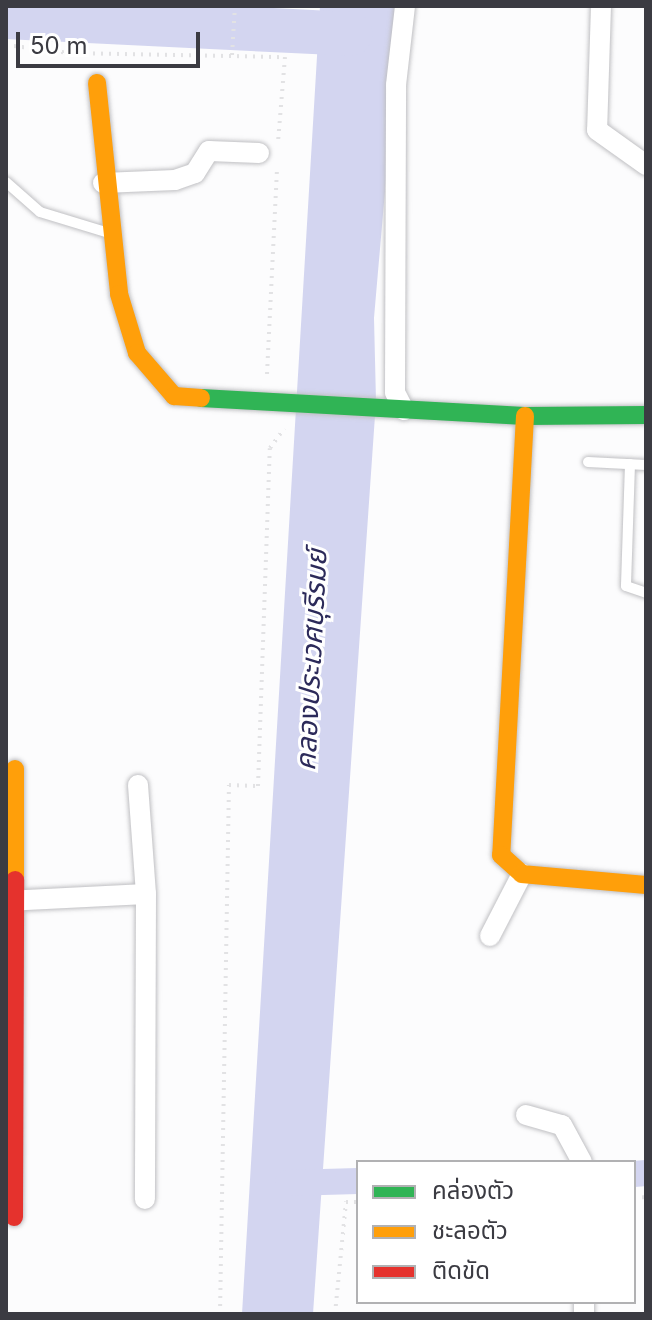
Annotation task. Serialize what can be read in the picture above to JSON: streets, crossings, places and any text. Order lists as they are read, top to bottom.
{
  "water": ["คลองประเวศบุรีรมย์"],
  "legend": ["คล่องตัว", "ชะลอตัว", "ติดขัด"],
  "scale_bar": "50 m"
}
